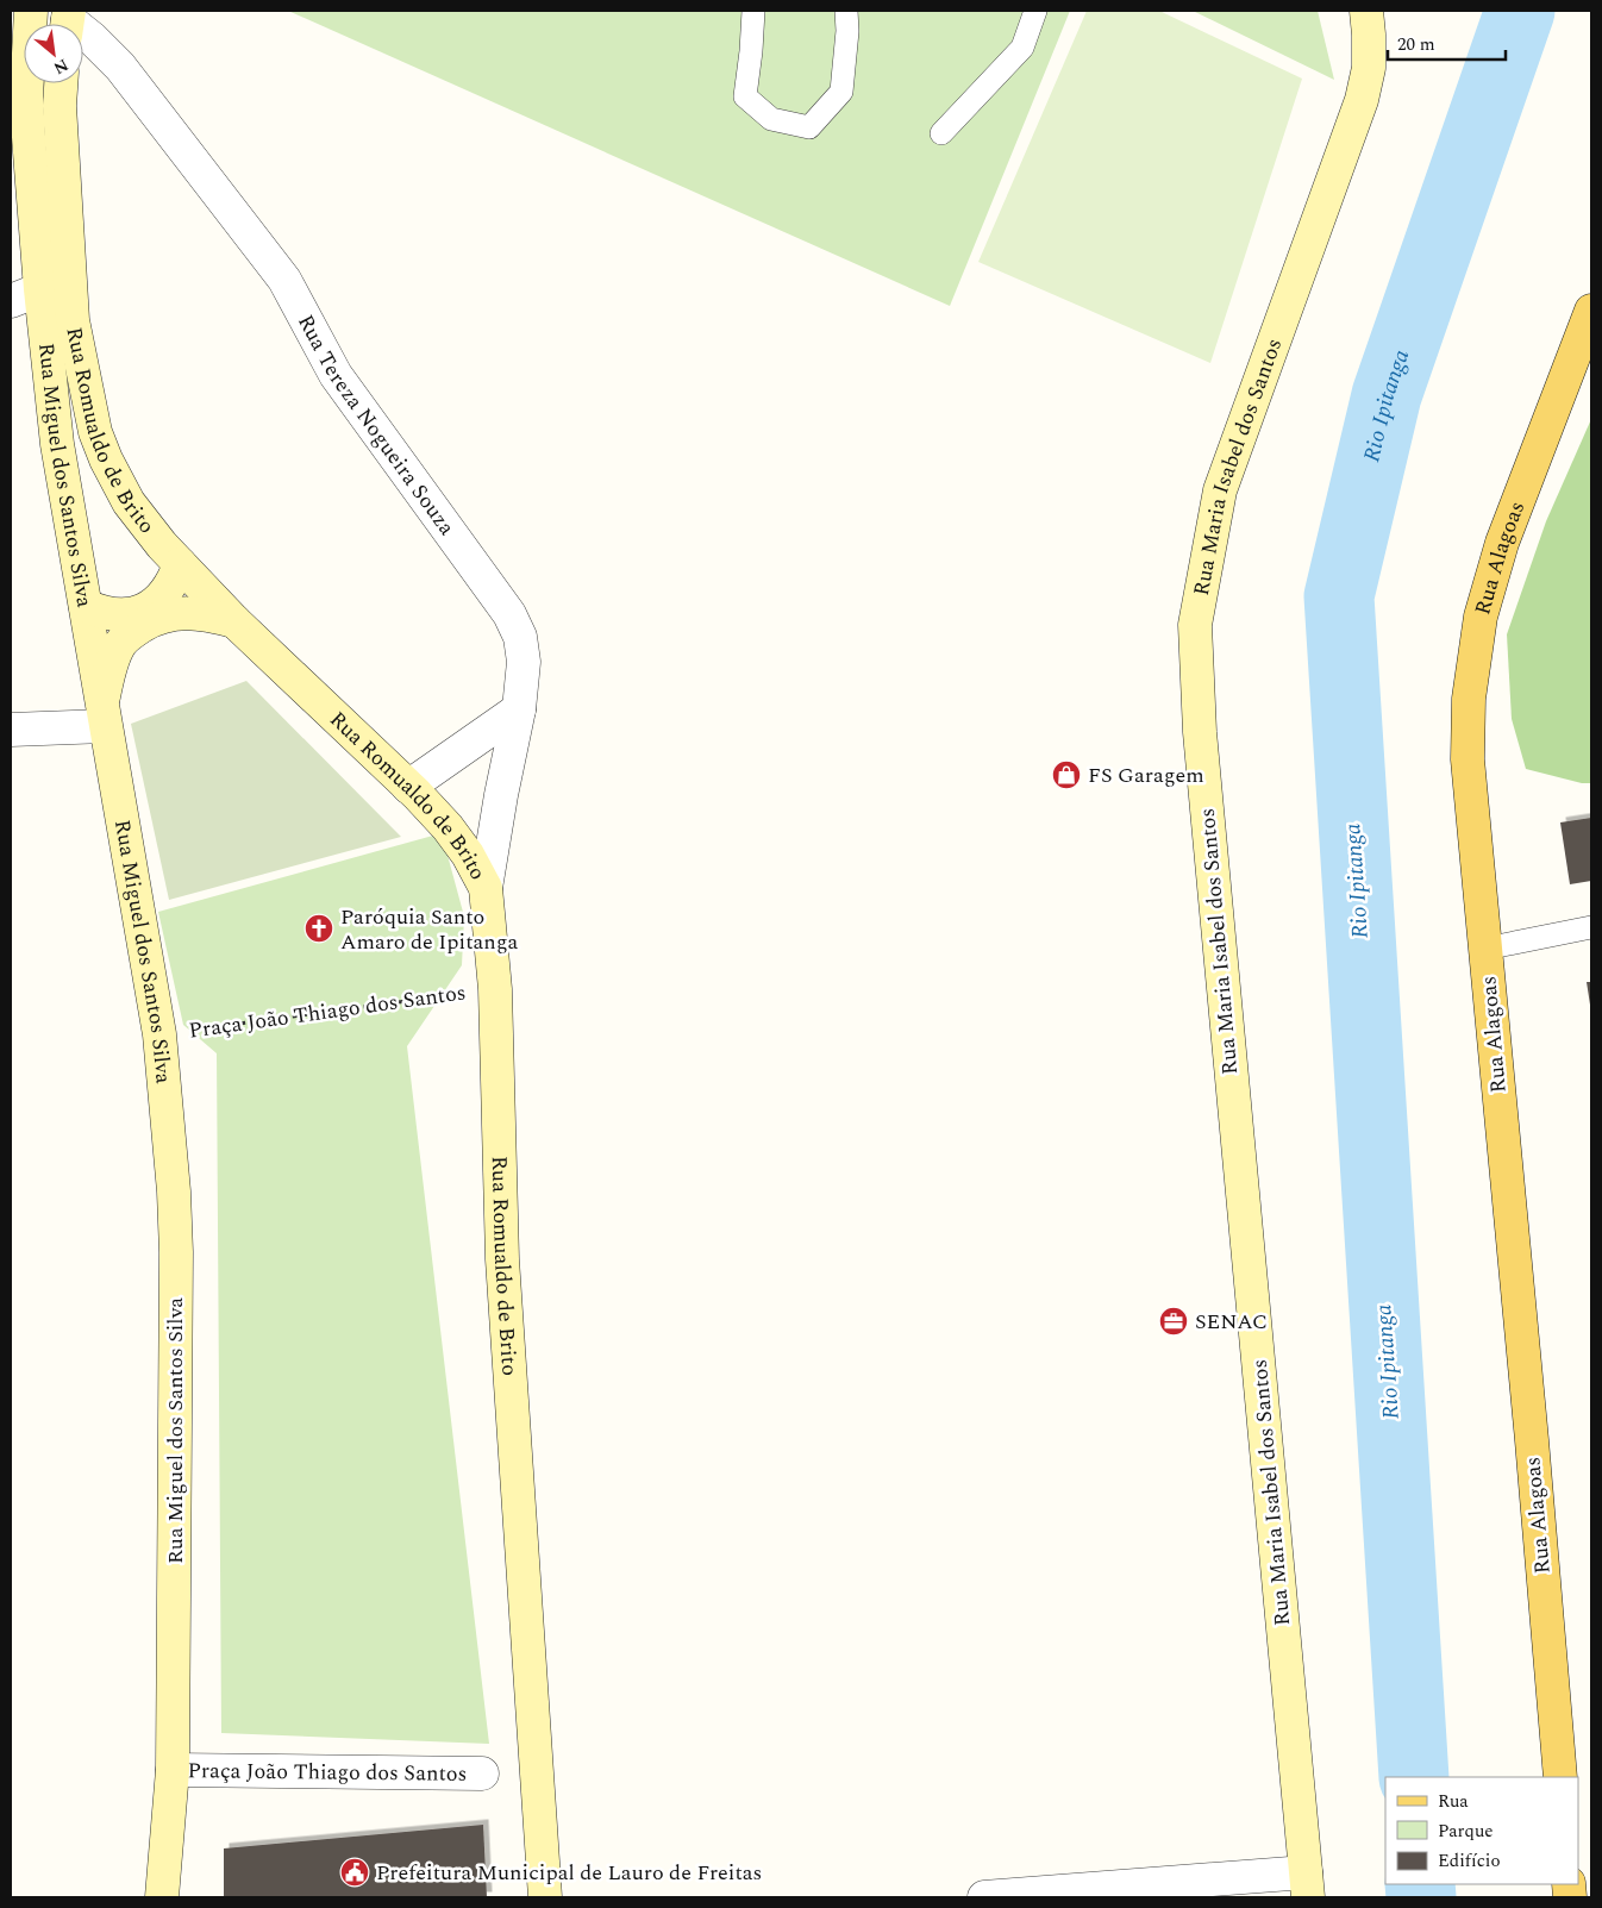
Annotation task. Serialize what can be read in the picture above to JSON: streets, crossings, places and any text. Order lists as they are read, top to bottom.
{
  "streets": {
    "main road": ["Rua Alagoas"],
    "street": [
      "Rua Tereza Nogueira Souza",
      "Rua Romualdo de Brito",
      "Rua Maria Isabel dos Santos",
      "Rua Miguel dos Santos Silva",
      "Praça João Thiago dos Santos"
    ]
  },
  "crossings": [
    ["Rua Tereza Nogueira Souza", "Rua Romualdo de Brito"],
    ["Rua Romualdo de Brito", "Praça João Thiago dos Santos"],
    ["Rua Miguel dos Santos Silva", "Praça João Thiago dos Santos"]
  ],
  "water": ["Rio Ipitanga"],
  "places": {
    "shop": ["FS Garagem"],
    "church": ["Paróquia Santo Amaro de Ipitanga"],
    "office": ["SENAC"],
    "public building": ["Prefeitura Municipal de Lauro de Freitas"]
  },
  "legend": ["Rua", "Parque", "Edifício"],
  "scale_bar": "20 m",
  "north": "bottom right"
}
